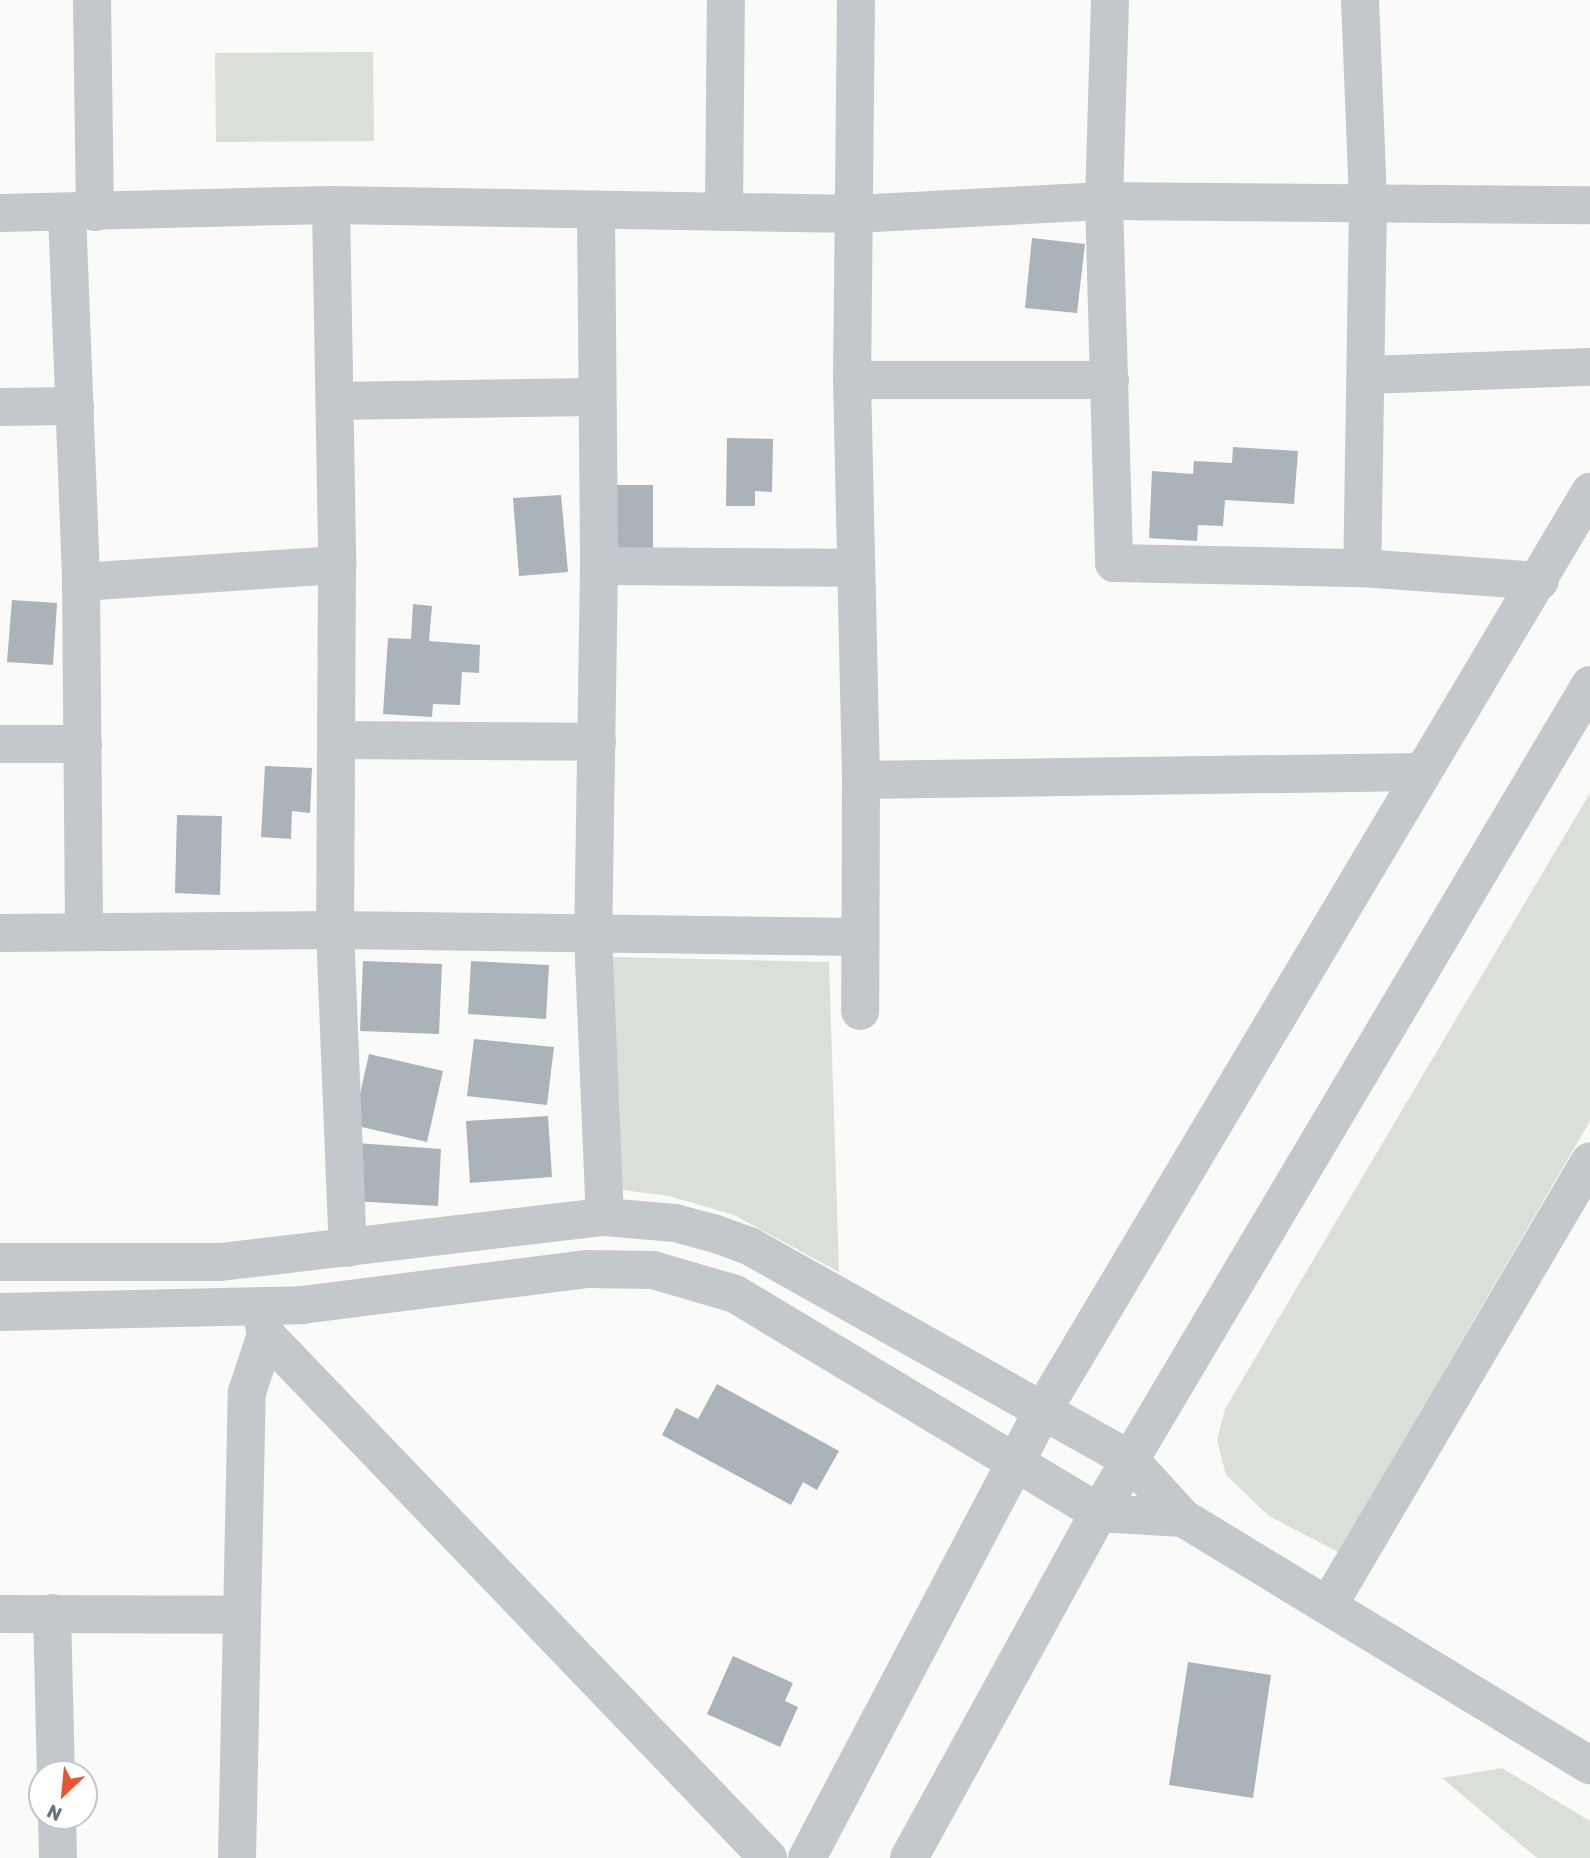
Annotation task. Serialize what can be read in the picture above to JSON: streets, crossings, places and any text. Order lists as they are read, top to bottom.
{
  "north": "bottom left"
}
